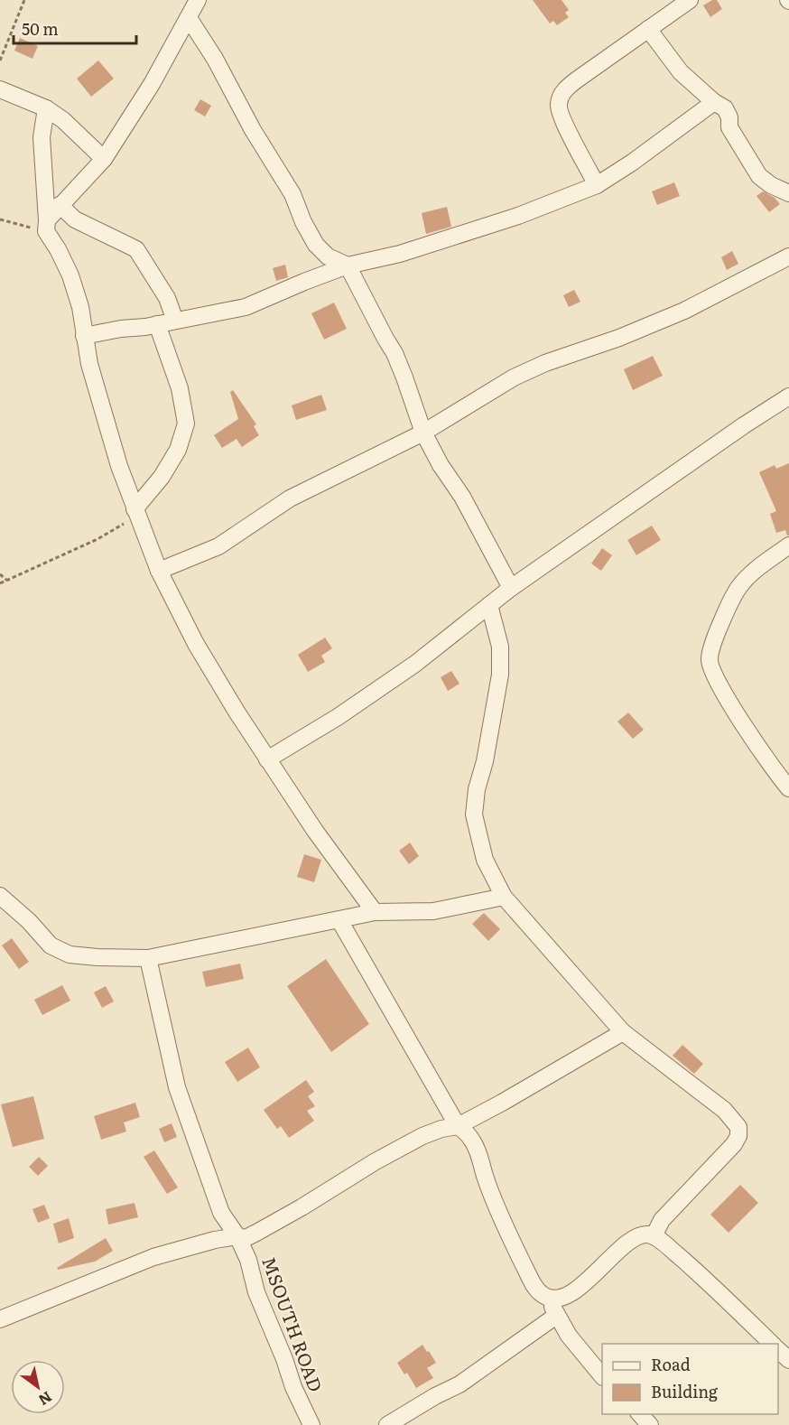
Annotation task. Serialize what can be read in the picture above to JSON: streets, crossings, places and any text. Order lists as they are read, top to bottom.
{
  "streets": {
    "street": ["MSOUTH ROAD"]
  },
  "legend": ["Road", "Building"],
  "scale_bar": "50 m",
  "north": "bottom right"
}
